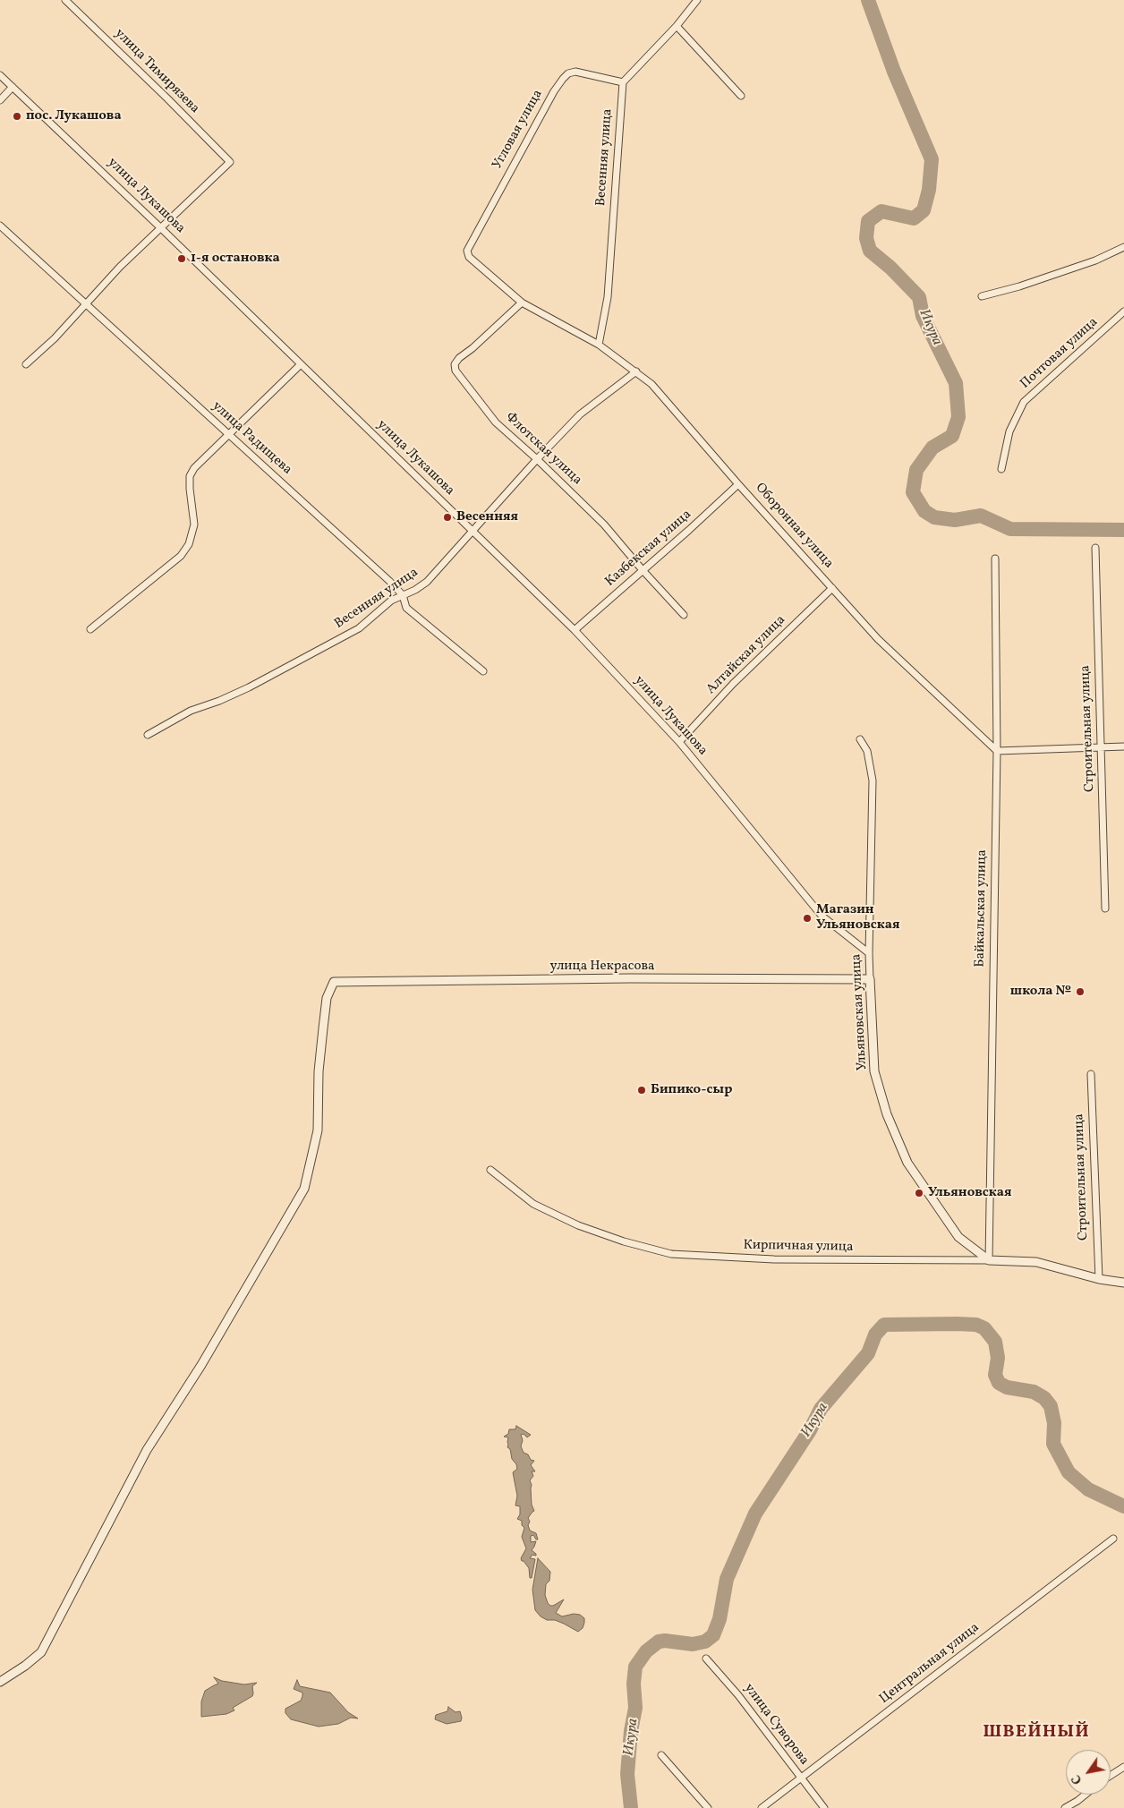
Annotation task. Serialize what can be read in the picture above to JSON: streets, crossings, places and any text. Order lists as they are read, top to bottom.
{
  "streets": {
    "street": [
      "улица Тимирязева",
      "Угловая улица",
      "Весенняя улица",
      "улица Лукашова",
      "Почтовая улица",
      "улица Радищева",
      "Флотская улица",
      "Оборонная улица",
      "Казбекская улица",
      "Алтайская улица",
      "Строительная улица",
      "Байкальская улица",
      "улица Некрасова",
      "Ульяновская улица",
      "Кирпичная улица",
      "Центральная улица",
      "улица Суворова"
    ]
  },
  "crossings": [
    ["улица Тимирязева", "улица Лукашова"],
    ["Угловая улица", "Весенняя улица"],
    ["Угловая улица", "Оборонная улица"],
    ["Весенняя улица", "улица Лукашова"],
    ["Весенняя улица", "улица Радищева"],
    ["Весенняя улица", "Флотская улица"],
    ["Весенняя улица", "Оборонная улица"],
    ["улица Лукашова", "Казбекская улица"],
    ["улица Лукашова", "Алтайская улица"],
    ["улица Лукашова", "Ульяновская улица"],
    ["Флотская улица", "Оборонная улица"],
    ["Флотская улица", "Казбекская улица"],
    ["Оборонная улица", "Казбекская улица"],
    ["Оборонная улица", "Алтайская улица"],
    ["Оборонная улица", "Байкальская улица"],
    ["Строительная улица", "Кирпичная улица"],
    ["Байкальская улица", "Ульяновская улица"],
    ["Байкальская улица", "Кирпичная улица"],
    ["улица Некрасова", "Ульяновская улица"],
    ["Ульяновская улица", "Кирпичная улица"],
    ["Центральная улица", "улица Суворова"]
  ],
  "districts": ["ШВЕЙНЫЙ"],
  "water": ["Икура"],
  "places": [
    "пос. Лукашова",
    "1-я остановка",
    "Весенняя",
    "Магазин Ульяновская",
    "школа №",
    "Бипико-сыр",
    "Ульяновская"
  ],
  "north": "bottom left"
}
